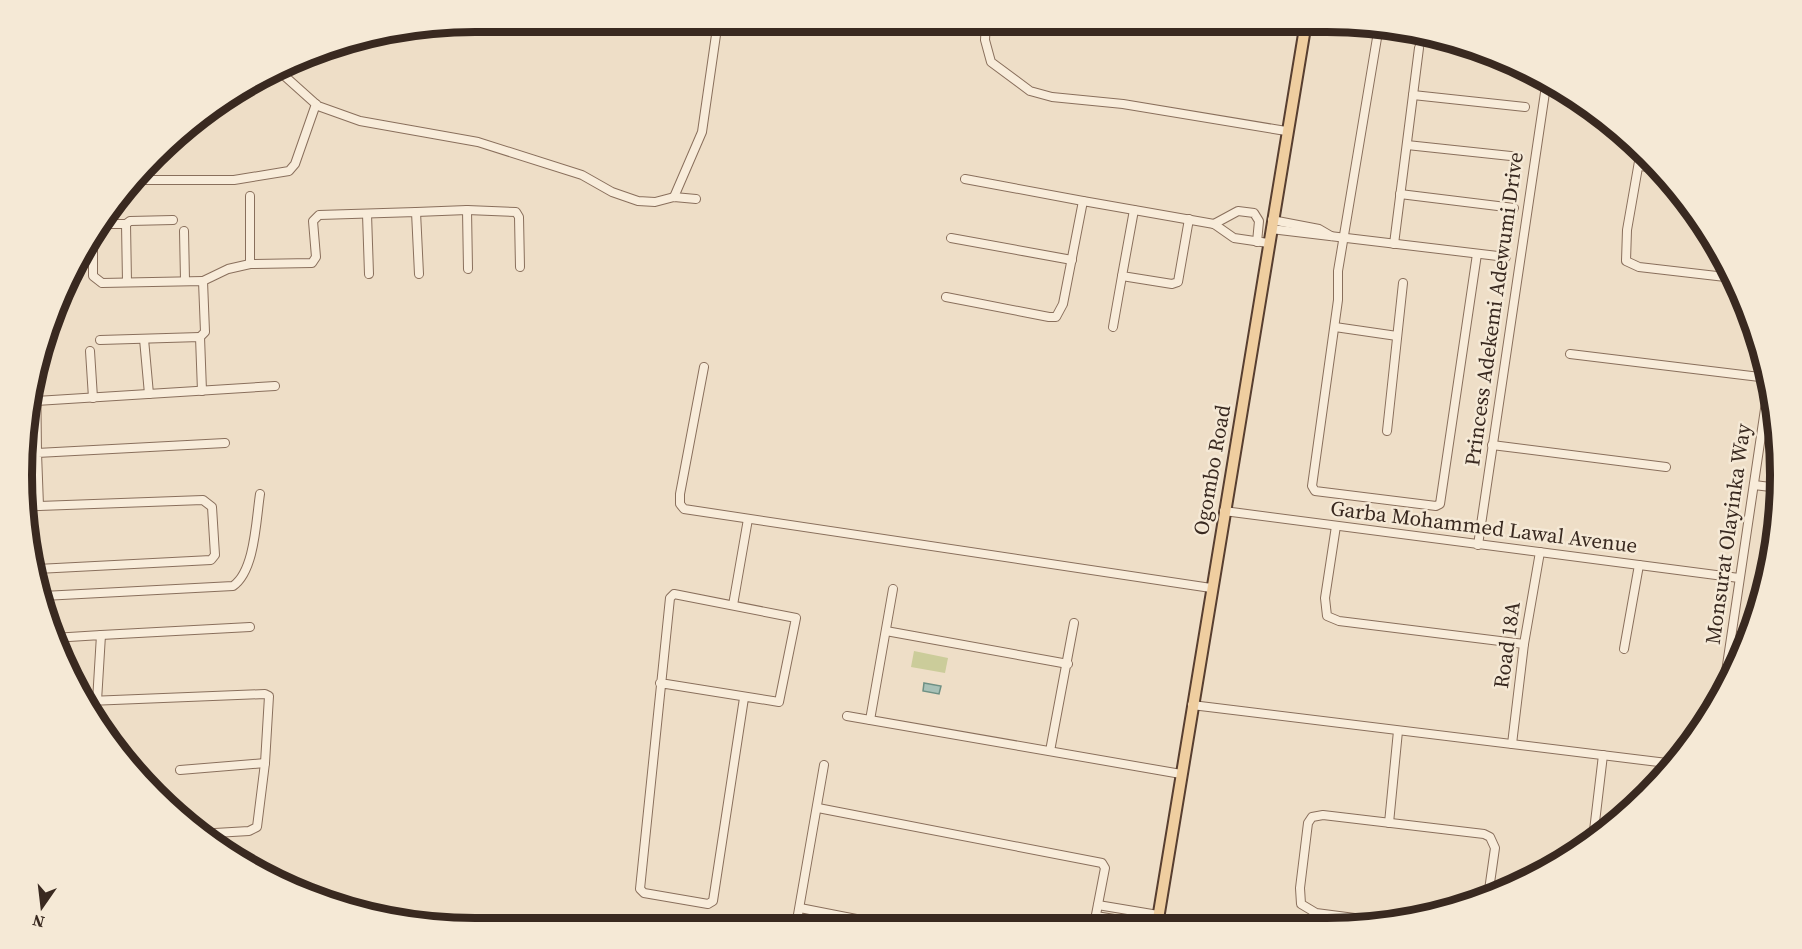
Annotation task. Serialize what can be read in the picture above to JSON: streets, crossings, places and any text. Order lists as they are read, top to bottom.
{
  "streets": {
    "main road": ["Ogombo Road"],
    "street": [
      "Princess Adekemi Adewumi Drive",
      "Garba Mohammed Lawal Avenue",
      "Monsurat Olayinka Way",
      "Road 18A"
    ]
  },
  "crossings": [
    ["Princess Adekemi Adewumi Drive", "Garba Mohammed Lawal Avenue"],
    ["Ogombo Road", "Garba Mohammed Lawal Avenue"],
    ["Garba Mohammed Lawal Avenue", "Monsurat Olayinka Way"],
    ["Garba Mohammed Lawal Avenue", "Road 18A"]
  ],
  "north": "bottom"
}
